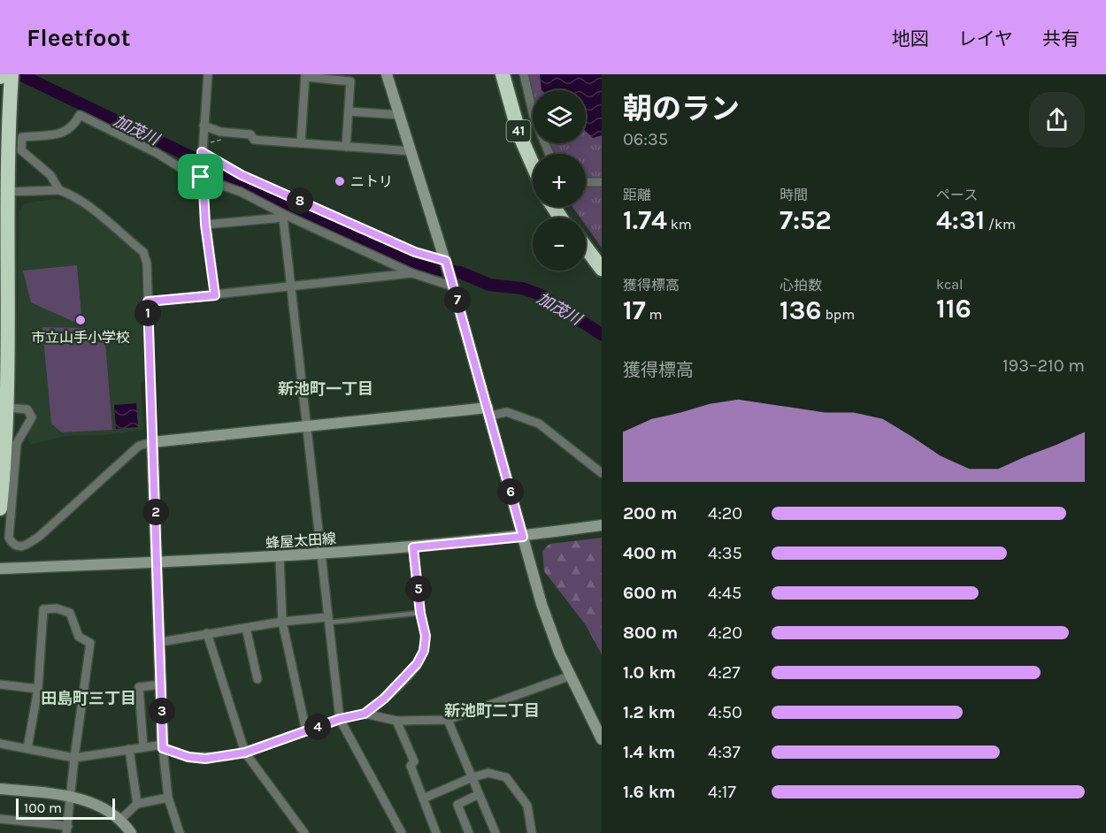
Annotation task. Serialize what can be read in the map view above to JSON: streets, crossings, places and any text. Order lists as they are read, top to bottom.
{
  "streets": {
    "highway": ["41"],
    "street": ["蜂屋太田線"]
  },
  "districts": ["新池町一丁目", "田島町三丁目", "新池町二丁目"],
  "water": ["加茂川"],
  "places": ["ニトリ", "市立山手小学校"],
  "scale_bar": "100 m",
  "page": {
    "header": "Fleetfoot",
    "nav": ["地図", "レイヤ", "共有"],
    "heading": ["朝のラン", "06:35"],
    "map_buttons": ["+", "−"],
    "stats": [
      ["距離", "1.74 km"],
      ["時間", "7:52"],
      ["ペース", "4:31 /km"],
      ["獲得標高", "17 m"],
      ["心拍数", "136 bpm"],
      ["kcal", "116"]
    ],
    "pins": [
      "8",
      "7",
      "1",
      "6",
      "2",
      "5",
      "3",
      "4"
    ],
    "chart": ["獲得標高", "193–210 m"],
    "list": [
      {
        "name": "200 m",
        "note": "4:20"
      },
      {
        "name": "400 m",
        "note": "4:35"
      },
      {
        "name": "600 m",
        "note": "4:45"
      },
      {
        "name": "800 m",
        "note": "4:20"
      },
      {
        "name": "1.0 km",
        "note": "4:27"
      },
      {
        "name": "1.2 km",
        "note": "4:50"
      },
      {
        "name": "1.4 km",
        "note": "4:37"
      },
      {
        "name": "1.6 km",
        "note": "4:17"
      }
    ],
    "scale": "100 m"
  }
}
